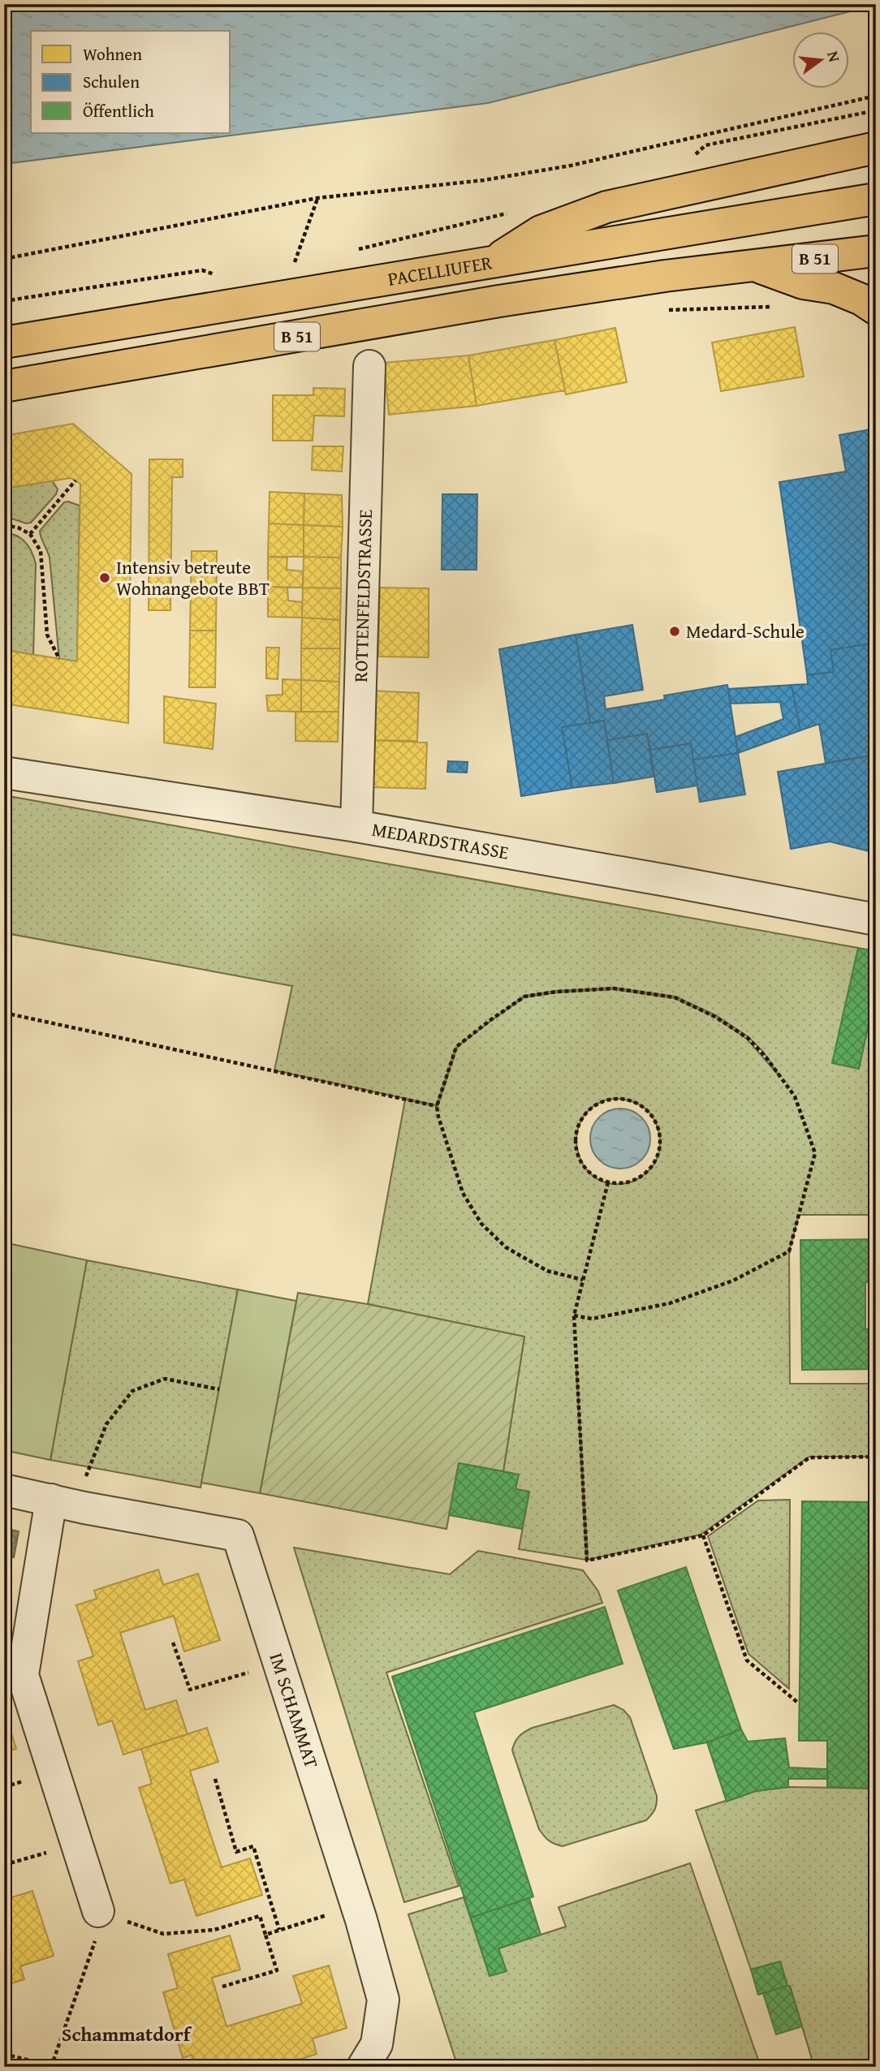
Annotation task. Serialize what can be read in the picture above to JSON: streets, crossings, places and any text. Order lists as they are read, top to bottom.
{
  "streets": {
    "main road": ["B 51", "PACELLIUFER"],
    "street": ["ROTTENFELDSTRASSE", "MEDARDSTRASSE", "IM SCHAMMAT"]
  },
  "crossings": [
    ["ROTTENFELDSTRASSE", "MEDARDSTRASSE"]
  ],
  "districts": ["Schammatdorf"],
  "places": ["Intensiv betreute Wohnangebote BBT", "Medard-Schule"],
  "legend": ["Wohnen", "Schulen", "Öffentlich"],
  "north": "right"
}
